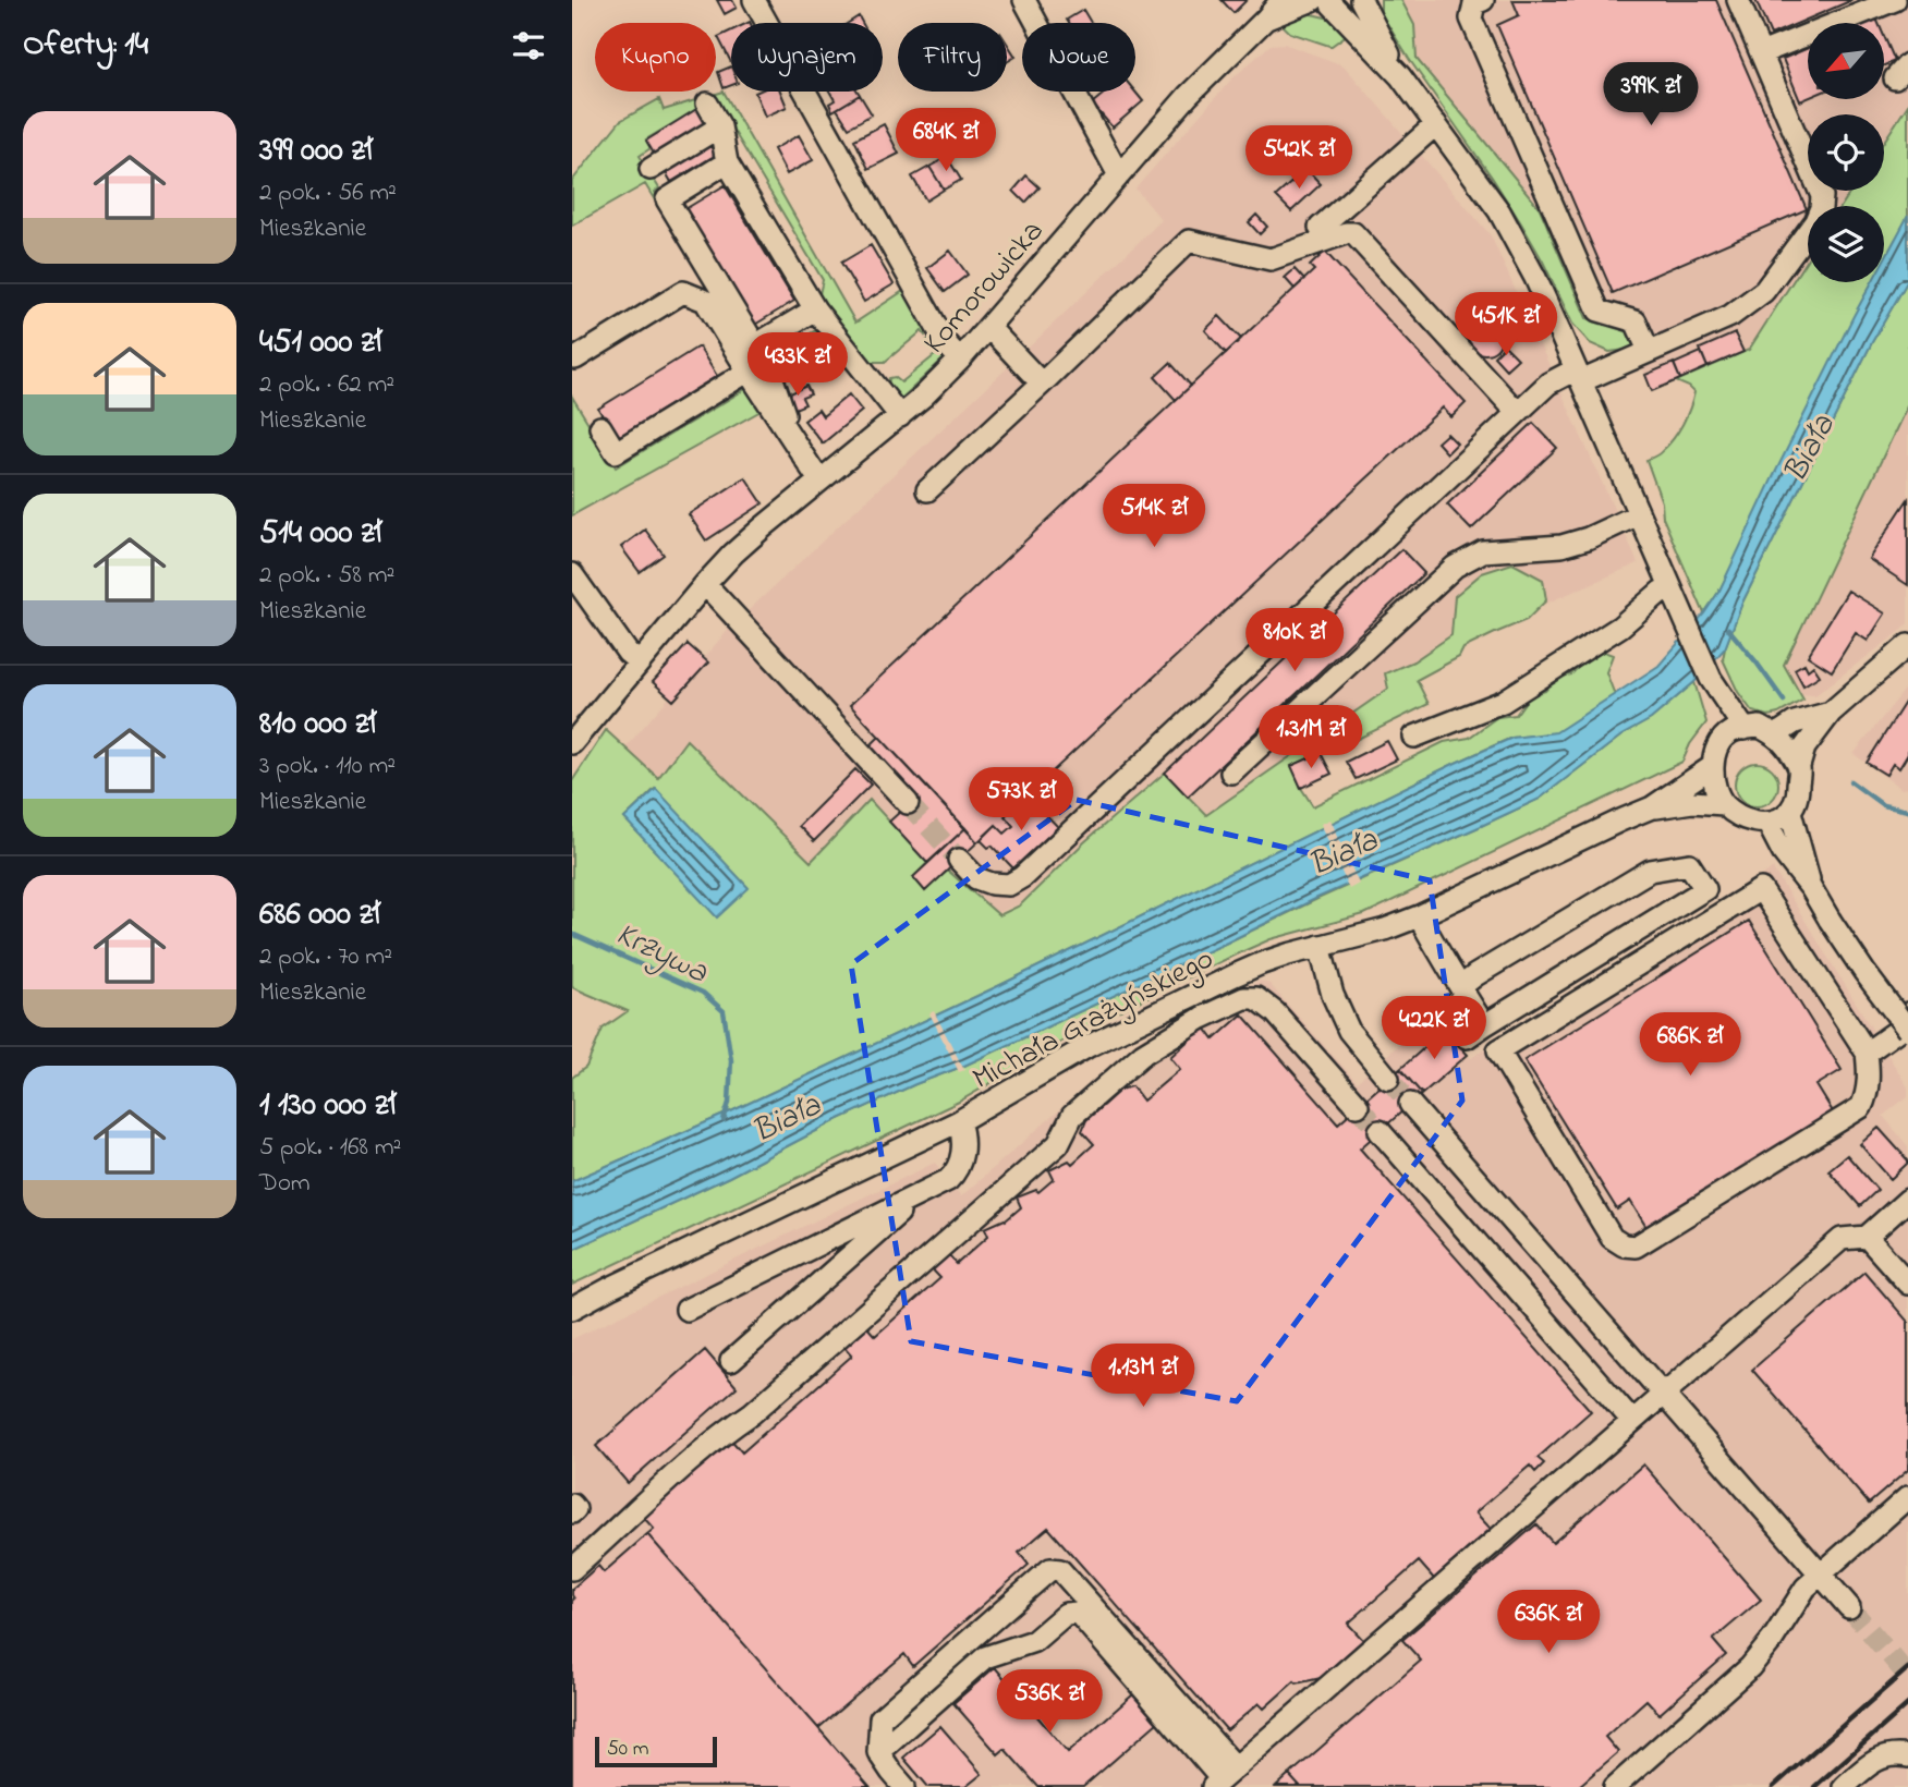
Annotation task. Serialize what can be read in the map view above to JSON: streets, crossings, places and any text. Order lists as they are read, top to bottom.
{
  "streets": {
    "street": ["Komorowicka", "Michała Grażyńskiego"]
  },
  "water": ["Biała", "Krzywa"],
  "scale_bar": "50 m",
  "north": "bottom left",
  "page": {
    "heading": "Oferty: 14",
    "chip": [
      "Kupno",
      "Wynajem",
      "Filtry",
      "Nowe"
    ],
    "price": [
      "399K zł",
      "684K zł",
      "542K zł",
      "451K zł",
      "433K zł",
      "514K zł",
      "810K zł",
      "1.31M zł",
      "573K zł",
      "422K zł",
      "686K zł",
      "1.13M zł",
      "636K zł",
      "536K zł"
    ],
    "list": [
      {
        "name": "399 000 zł",
        "note": "2 pok. · 56 m² · Mieszkanie"
      },
      {
        "name": "451 000 zł",
        "note": "2 pok. · 62 m² · Mieszkanie"
      },
      {
        "name": "514 000 zł",
        "note": "2 pok. · 58 m² · Mieszkanie"
      },
      {
        "name": "810 000 zł",
        "note": "3 pok. · 110 m² · Mieszkanie"
      },
      {
        "name": "686 000 zł",
        "note": "2 pok. · 70 m² · Mieszkanie"
      },
      {
        "name": "1 130 000 zł",
        "note": "5 pok. · 168 m² · Dom"
      }
    ],
    "scale": "50 m"
  }
}
